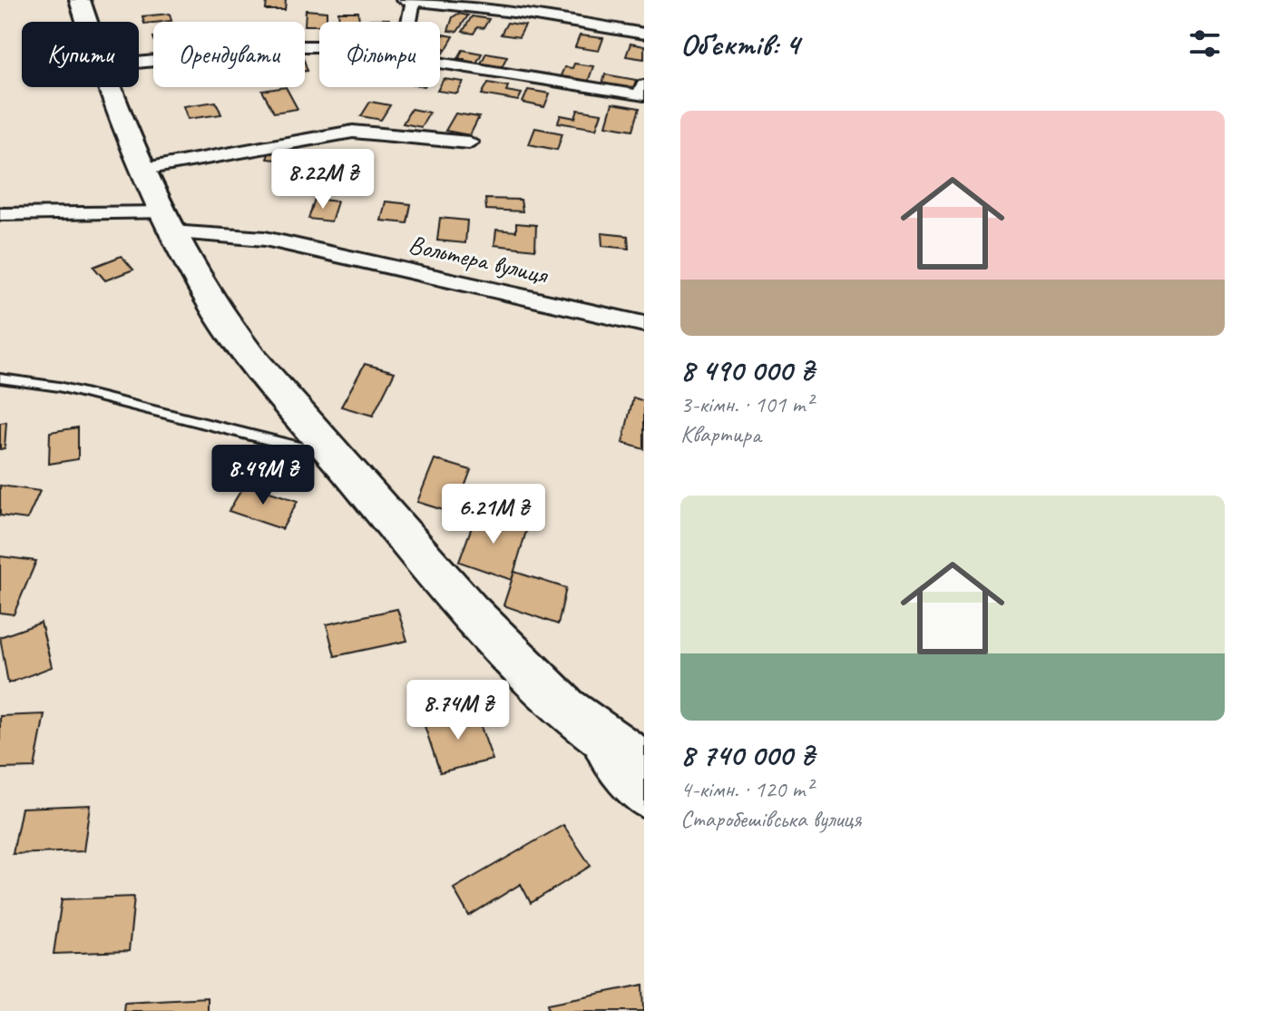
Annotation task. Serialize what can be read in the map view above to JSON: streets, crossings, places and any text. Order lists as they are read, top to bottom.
{
  "streets": {
    "street": ["Вольтера вулиця"]
  },
  "page": {
    "heading": "Об’єктів: 4",
    "chip": ["Купити", "Орендувати", "Фільтри"],
    "list": [
      {
        "name": "8 490 000 ₴",
        "note": "3-кімн. · 101 m² · Квартира"
      },
      {
        "name": "8 740 000 ₴",
        "note": "4-кімн. · 120 m² · Старобешівська вулиця"
      }
    ],
    "price": [
      "8.22M ₴",
      "8.49M ₴",
      "6.21M ₴",
      "8.74M ₴"
    ]
  }
}
